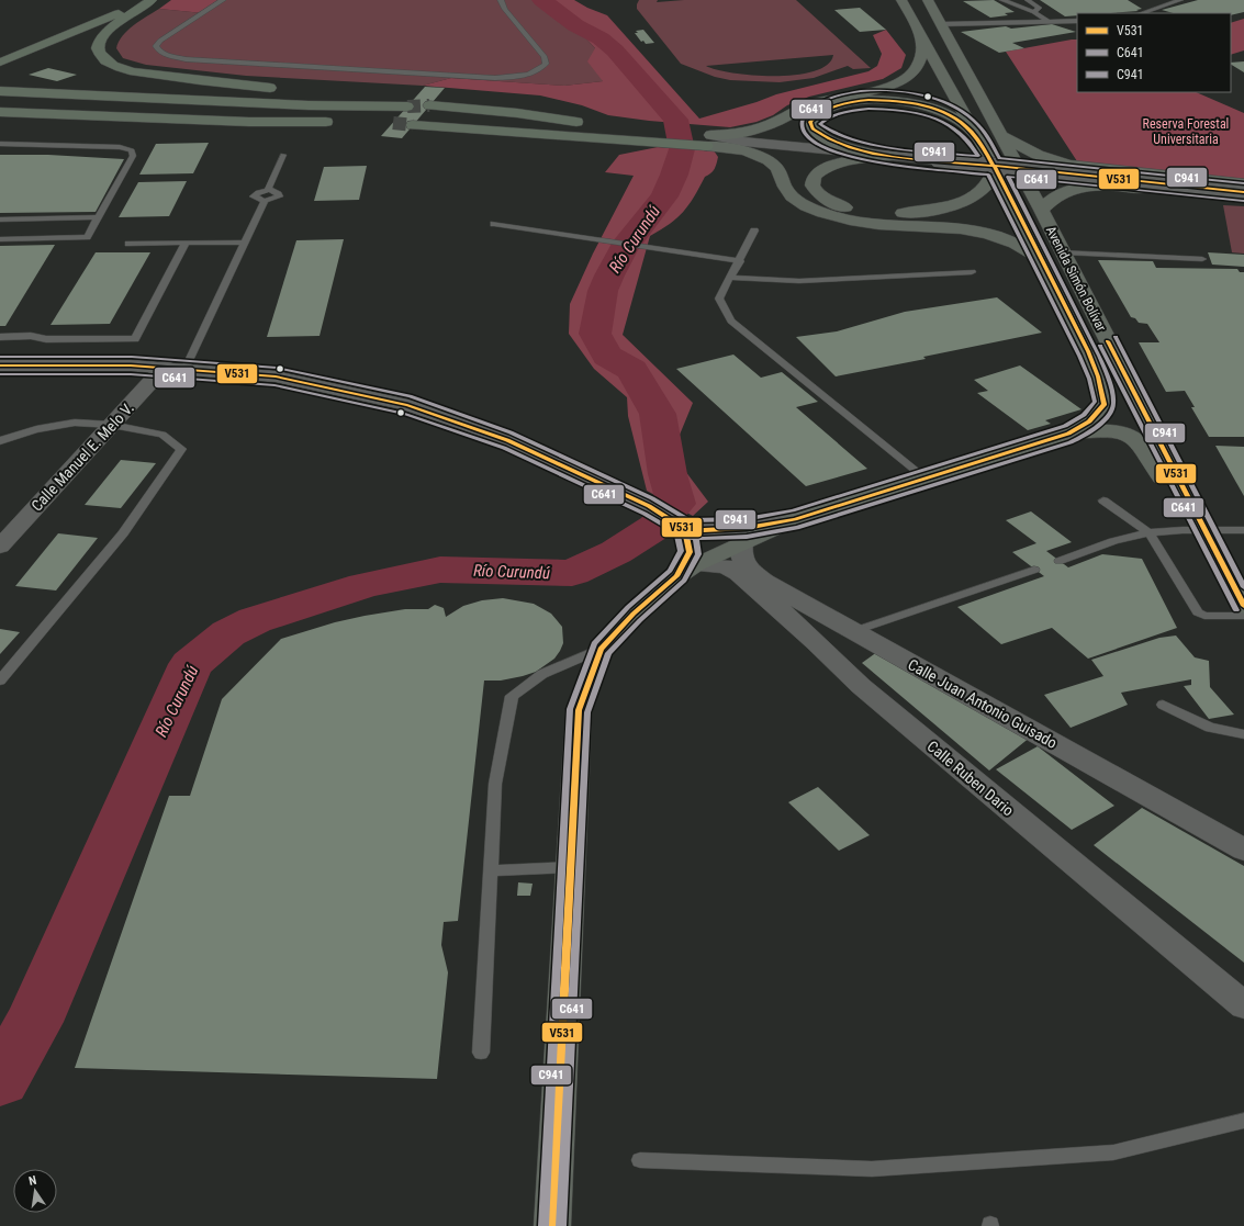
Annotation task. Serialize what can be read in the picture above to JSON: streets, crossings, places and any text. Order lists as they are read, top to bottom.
{
  "streets": {
    "main road": ["Avenida Simón Bolívar"],
    "street": ["Calle Manuel E. Melo V.", "Calle Juan Antonio Guisado", "Calle Ruben Dario"]
  },
  "water": ["Río Curundú"],
  "parks": ["Reserva Forestal Universitaria"],
  "lines": ["transit line C641", "transit line V531", "transit line C941"],
  "legend": ["V531", "C641", "C941"],
  "north": "top"
}
